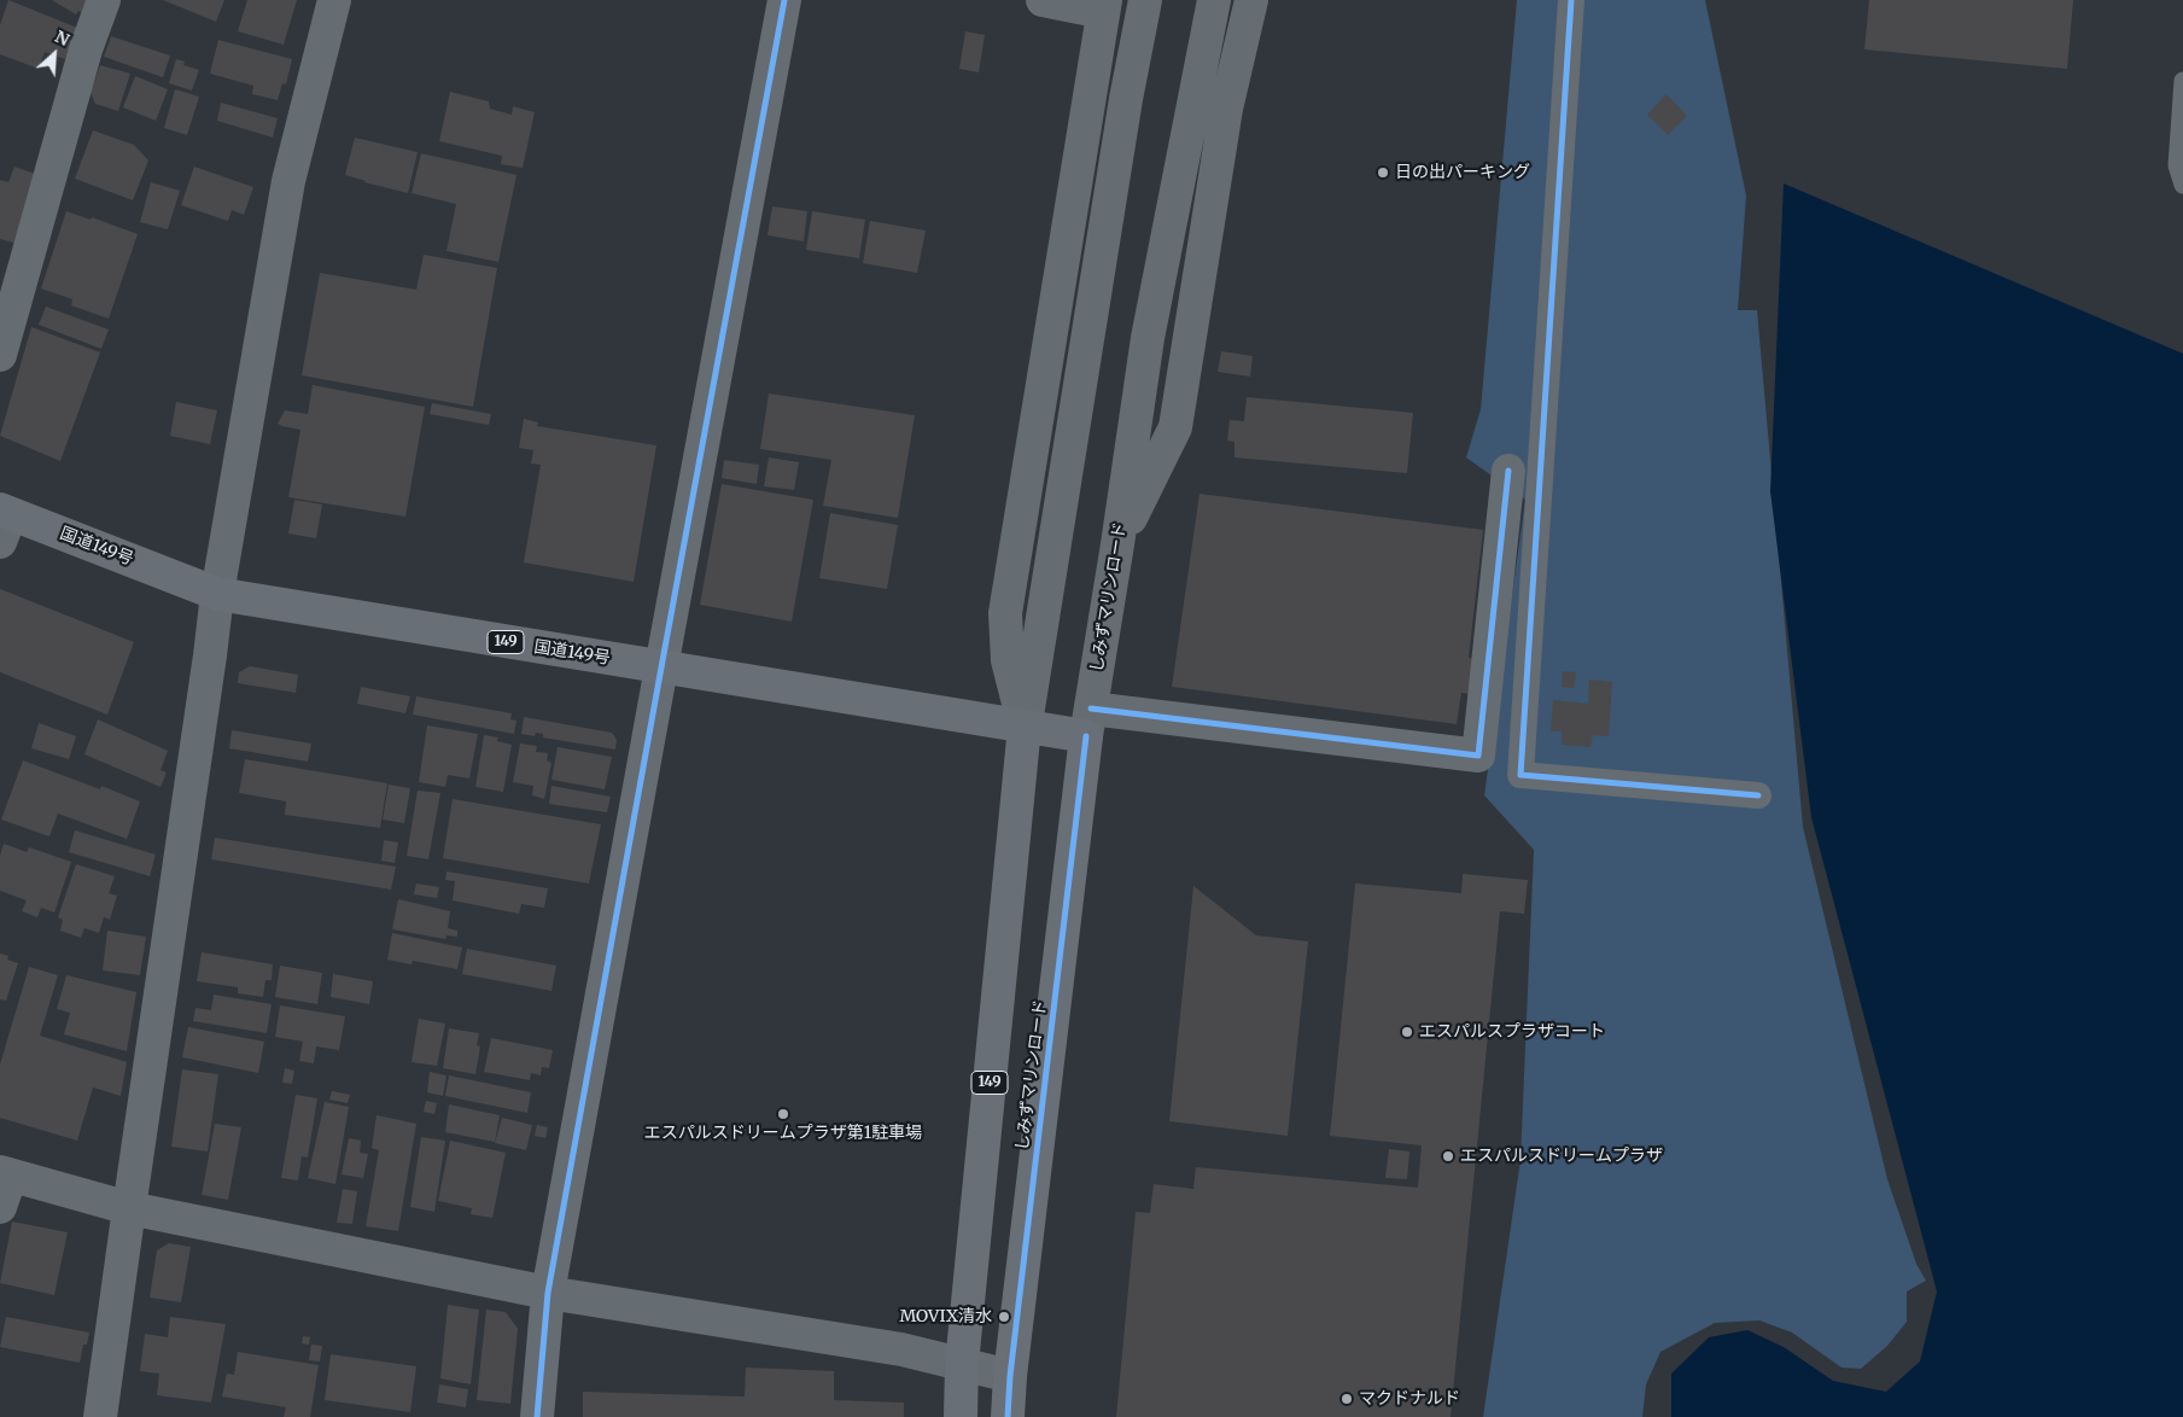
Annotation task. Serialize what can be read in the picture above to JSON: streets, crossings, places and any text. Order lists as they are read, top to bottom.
{
  "streets": {
    "highway": ["国道149号", "しみずマリンロード", "149"]
  },
  "crossings": [
    ["国道149号", "しみずマリンロード"],
    ["国道149号", "149"]
  ],
  "places": [
    "日の出パーキング",
    "エスパルスプラザコート",
    "エスパルスドリームプラザ第1駐車場",
    "エスパルスドリームプラザ",
    "MOVIX清水",
    "マクドナルド"
  ],
  "north": "top right"
}
